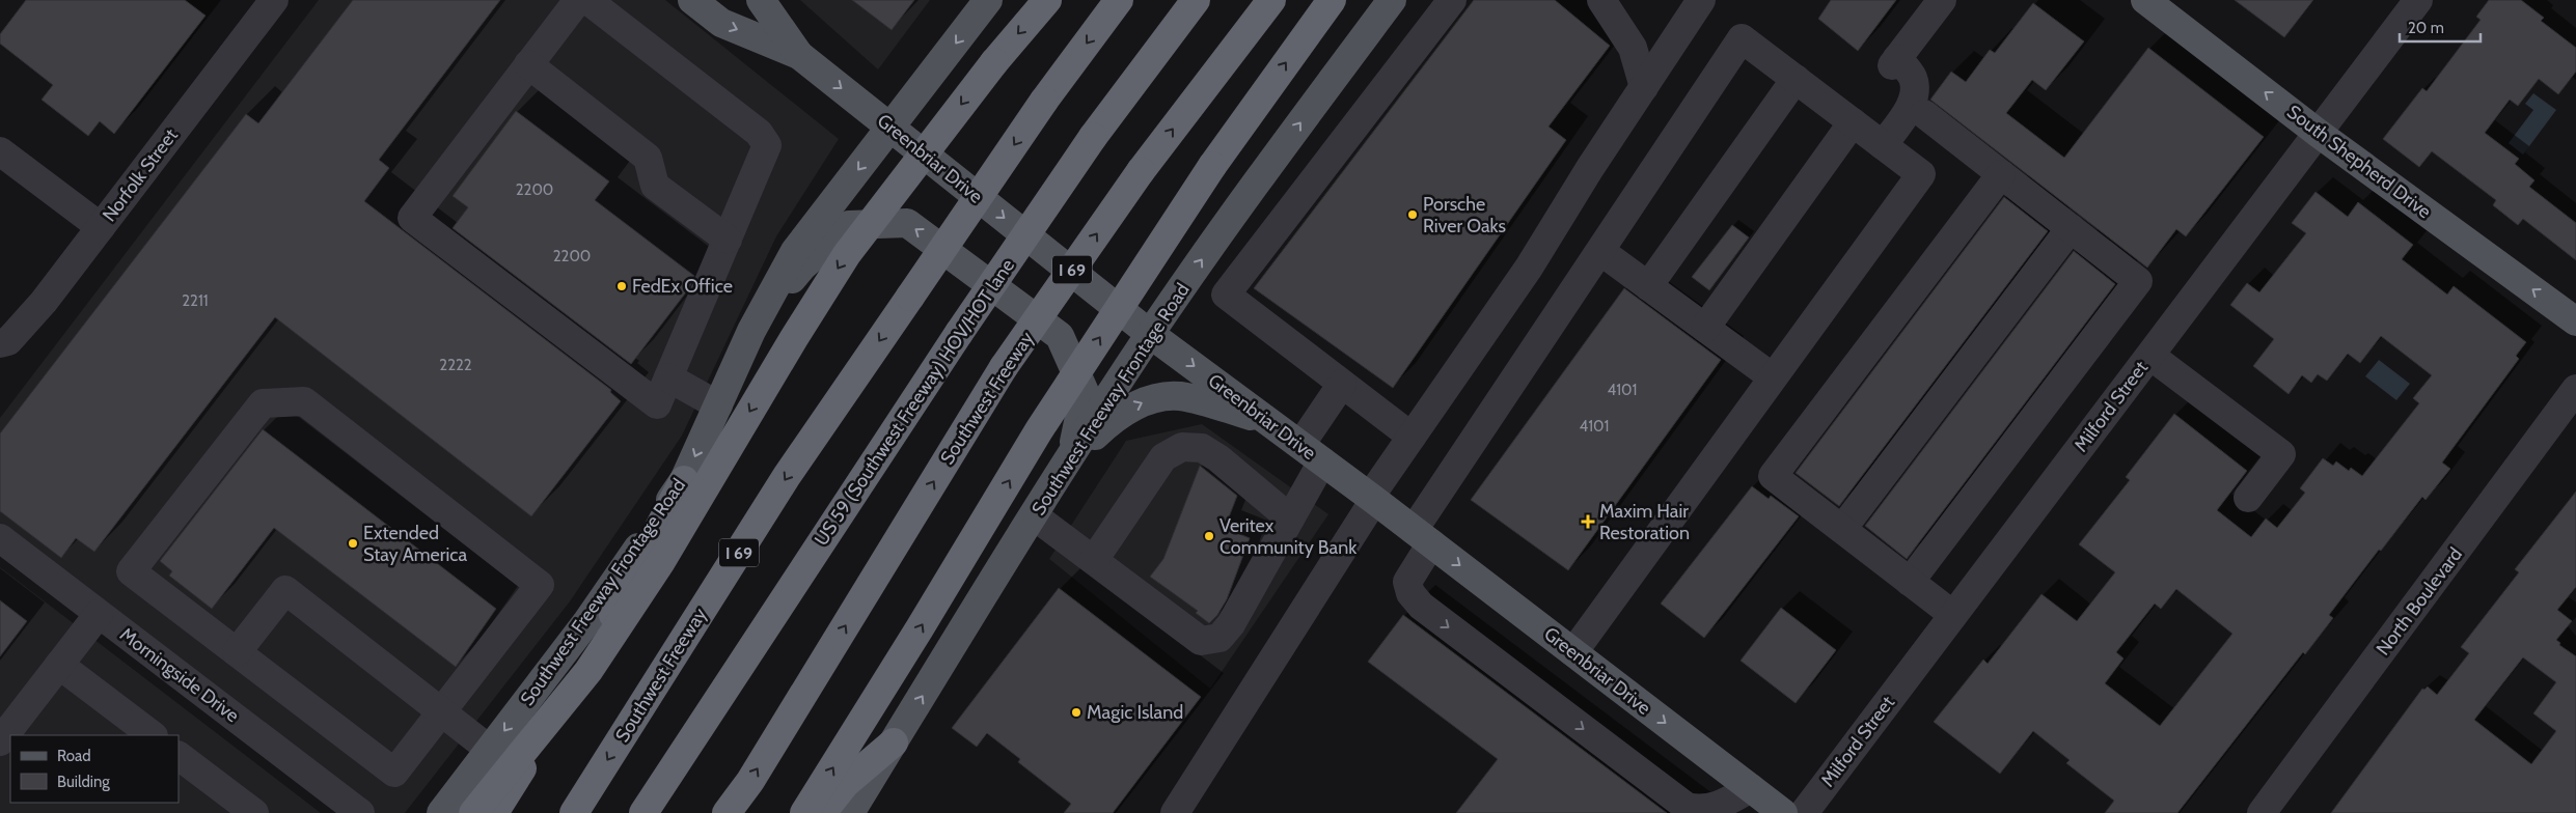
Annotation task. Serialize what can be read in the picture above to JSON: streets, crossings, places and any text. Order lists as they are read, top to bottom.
{
  "streets": {
    "highway": ["I 69", "Southwest Freeway", "US 59 (Southwest Freeway) HOV/HOT lane"],
    "main road": ["Greenbriar Drive", "South Shepherd Drive", "Southwest Freeway Frontage Road"],
    "street": [
      "Norfolk Street",
      "Milford Street",
      "North Boulevard",
      "Morningside Drive"
    ]
  },
  "crossings": [
    ["Greenbriar Drive", "Southwest Freeway Frontage Road"],
    ["South Shepherd Drive", "Milford Street"]
  ],
  "one_way": ["Greenbriar Drive", "South Shepherd Drive"],
  "places": {
    "other": [
      "Porsche River Oaks",
      "FedEx Office",
      "Veritex Community Bank",
      "Extended Stay America",
      "Magic Island"
    ],
    "health": ["Maxim Hair Restoration"]
  },
  "house_numbers": [
    "2200",
    "2200",
    "2211",
    "2222",
    "4101",
    "4101"
  ],
  "legend": ["Road", "Building"],
  "scale_bar": "20 m"
}
